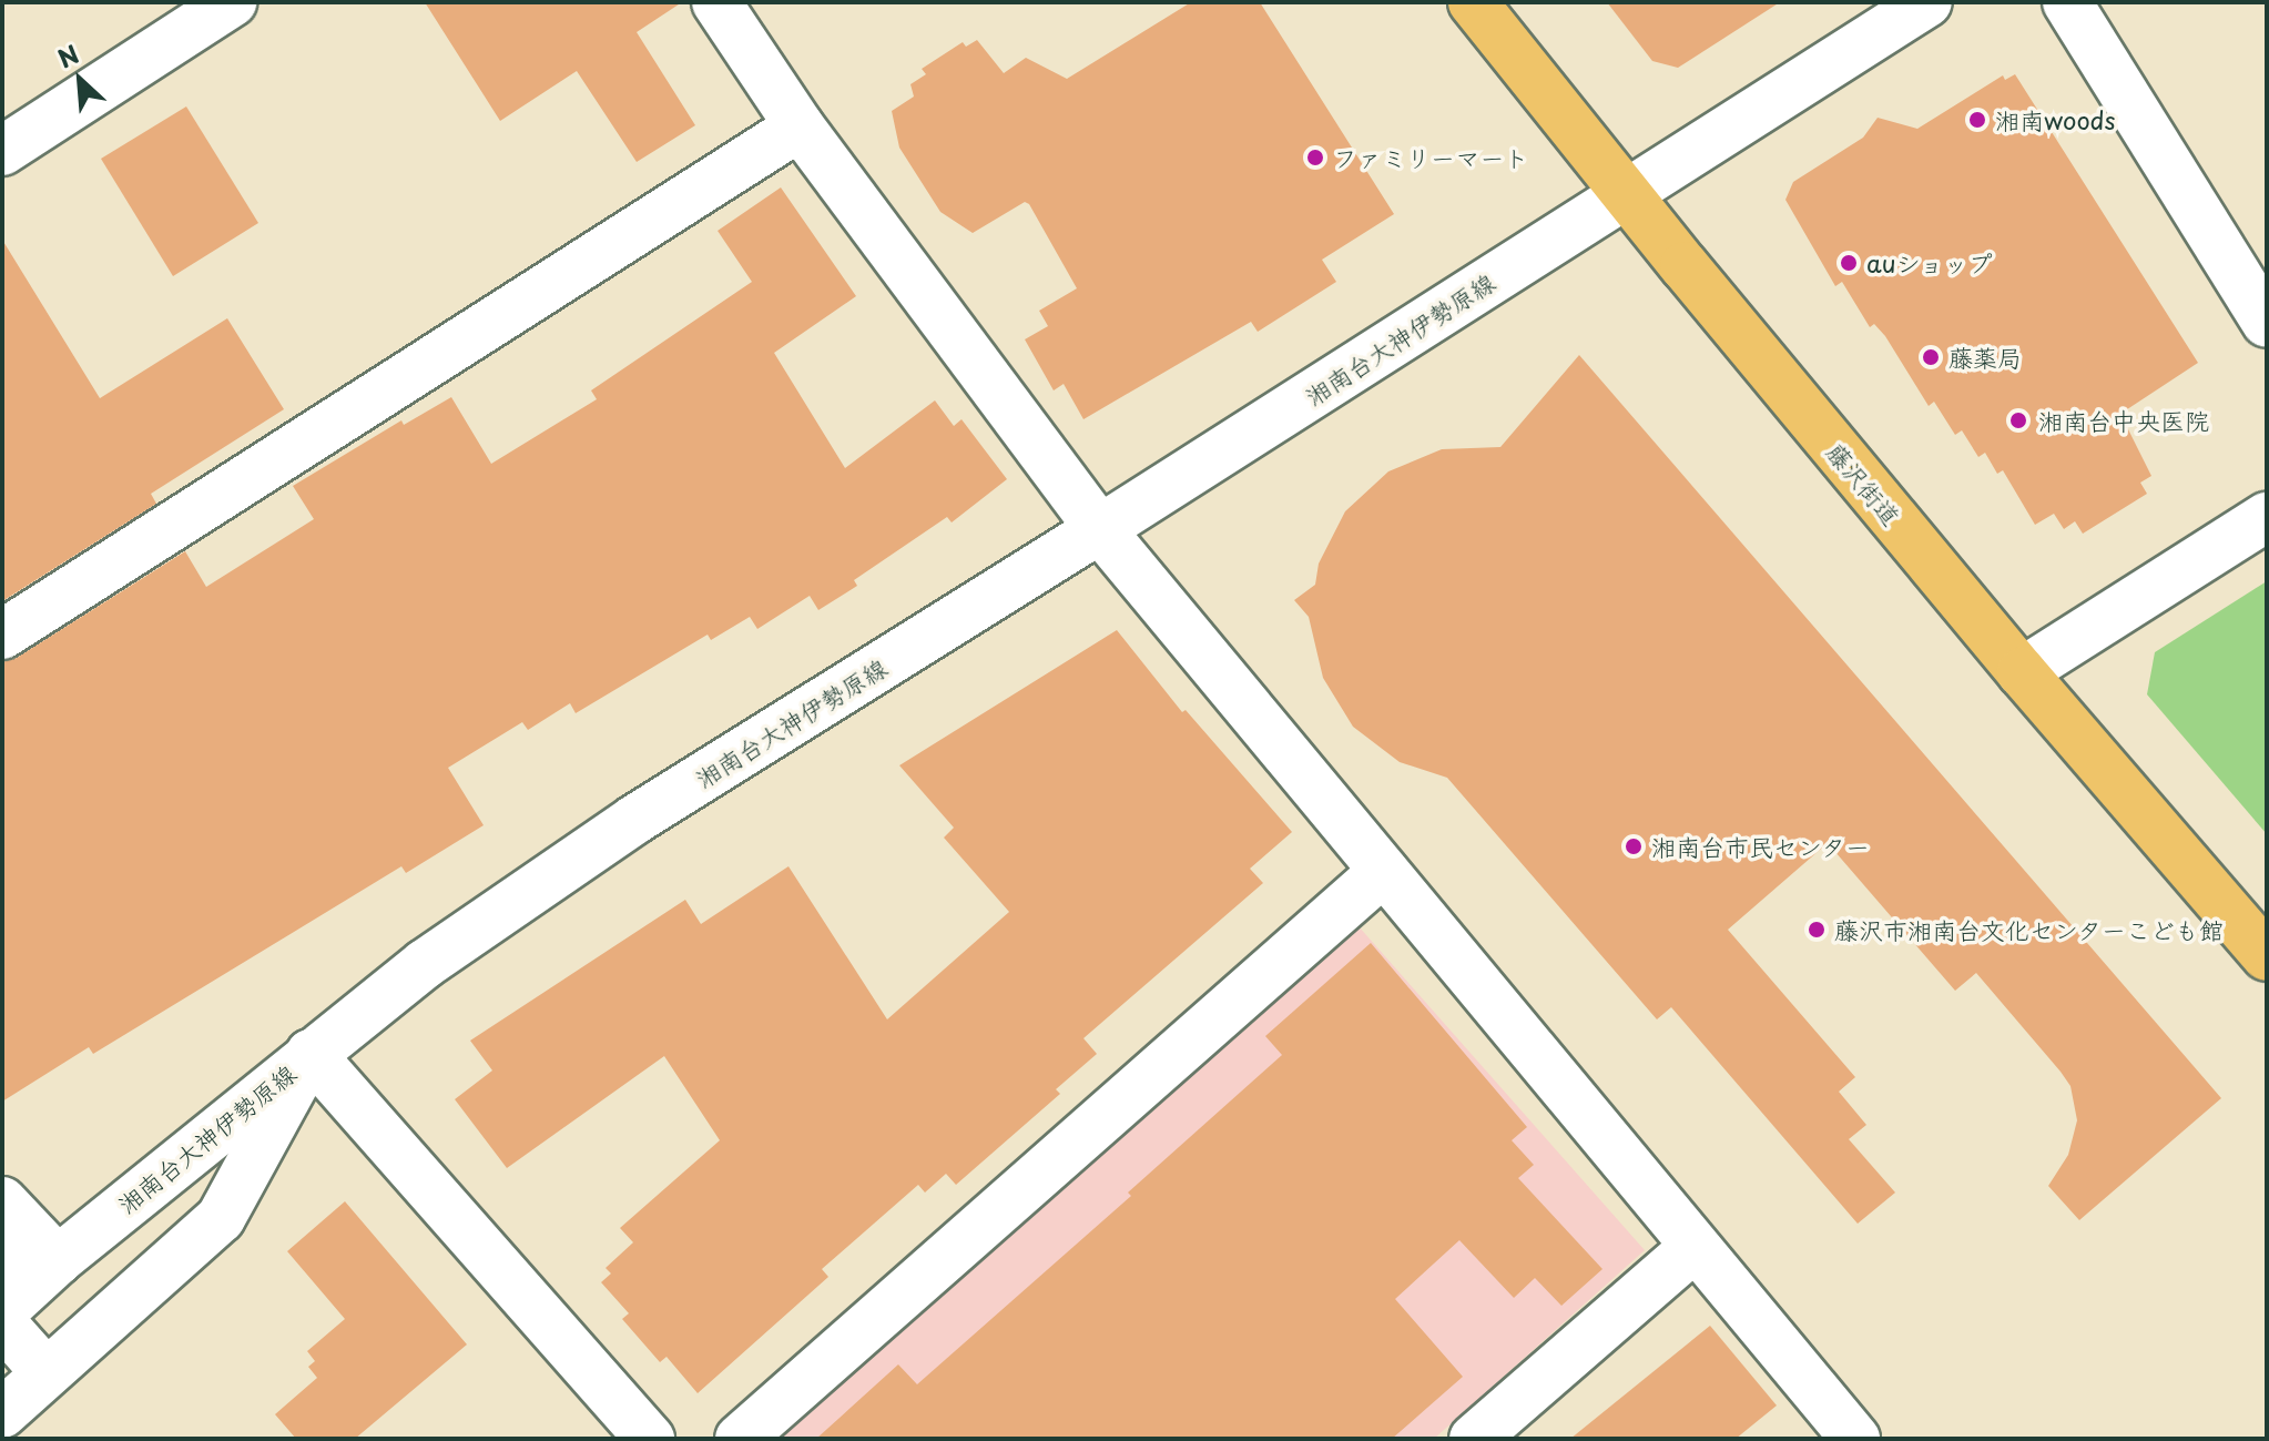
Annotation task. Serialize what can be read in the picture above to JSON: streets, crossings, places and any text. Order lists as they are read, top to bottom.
{
  "streets": {
    "highway": ["藤沢街道"],
    "street": ["湘南台大神伊勢原線"]
  },
  "crossings": [
    ["湘南台大神伊勢原線", "藤沢街道"]
  ],
  "places": [
    "湘南woods",
    "ファミリーマート",
    "auショップ",
    "藤薬局",
    "湘南台中央医院",
    "湘南台市民センター",
    "藤沢市湘南台文化センターこども館"
  ],
  "north": "top left"
}
